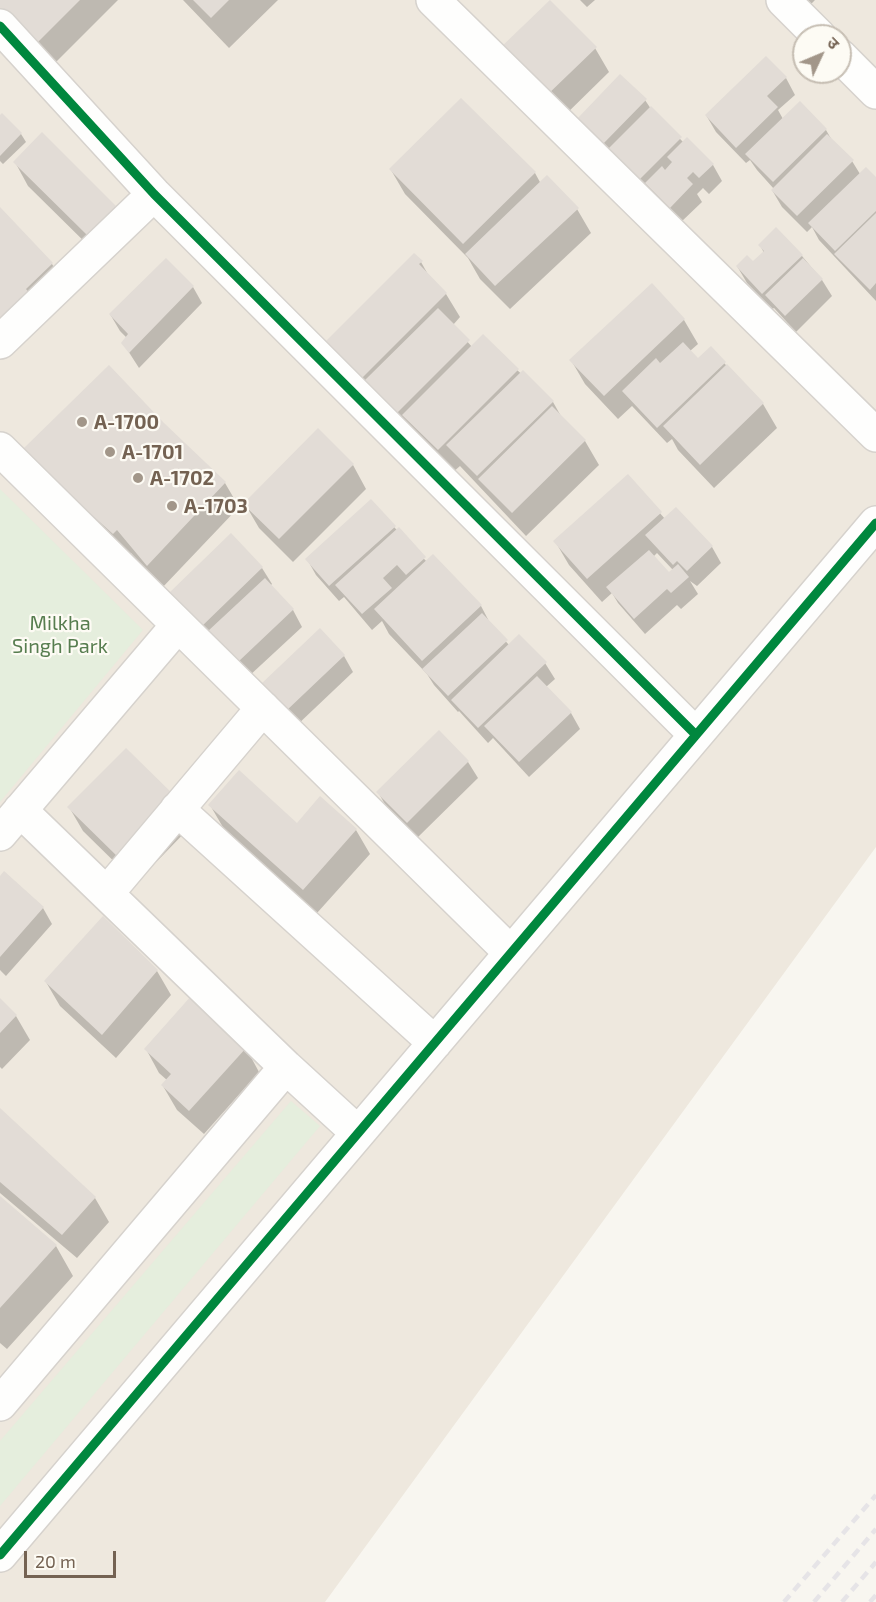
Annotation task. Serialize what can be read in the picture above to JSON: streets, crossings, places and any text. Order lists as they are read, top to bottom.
{
  "parks": ["Milkha Singh Park"],
  "places": [
    "A-1700",
    "A-1701",
    "A-1702",
    "A-1703"
  ],
  "scale_bar": "20 m",
  "north": "top right"
}
